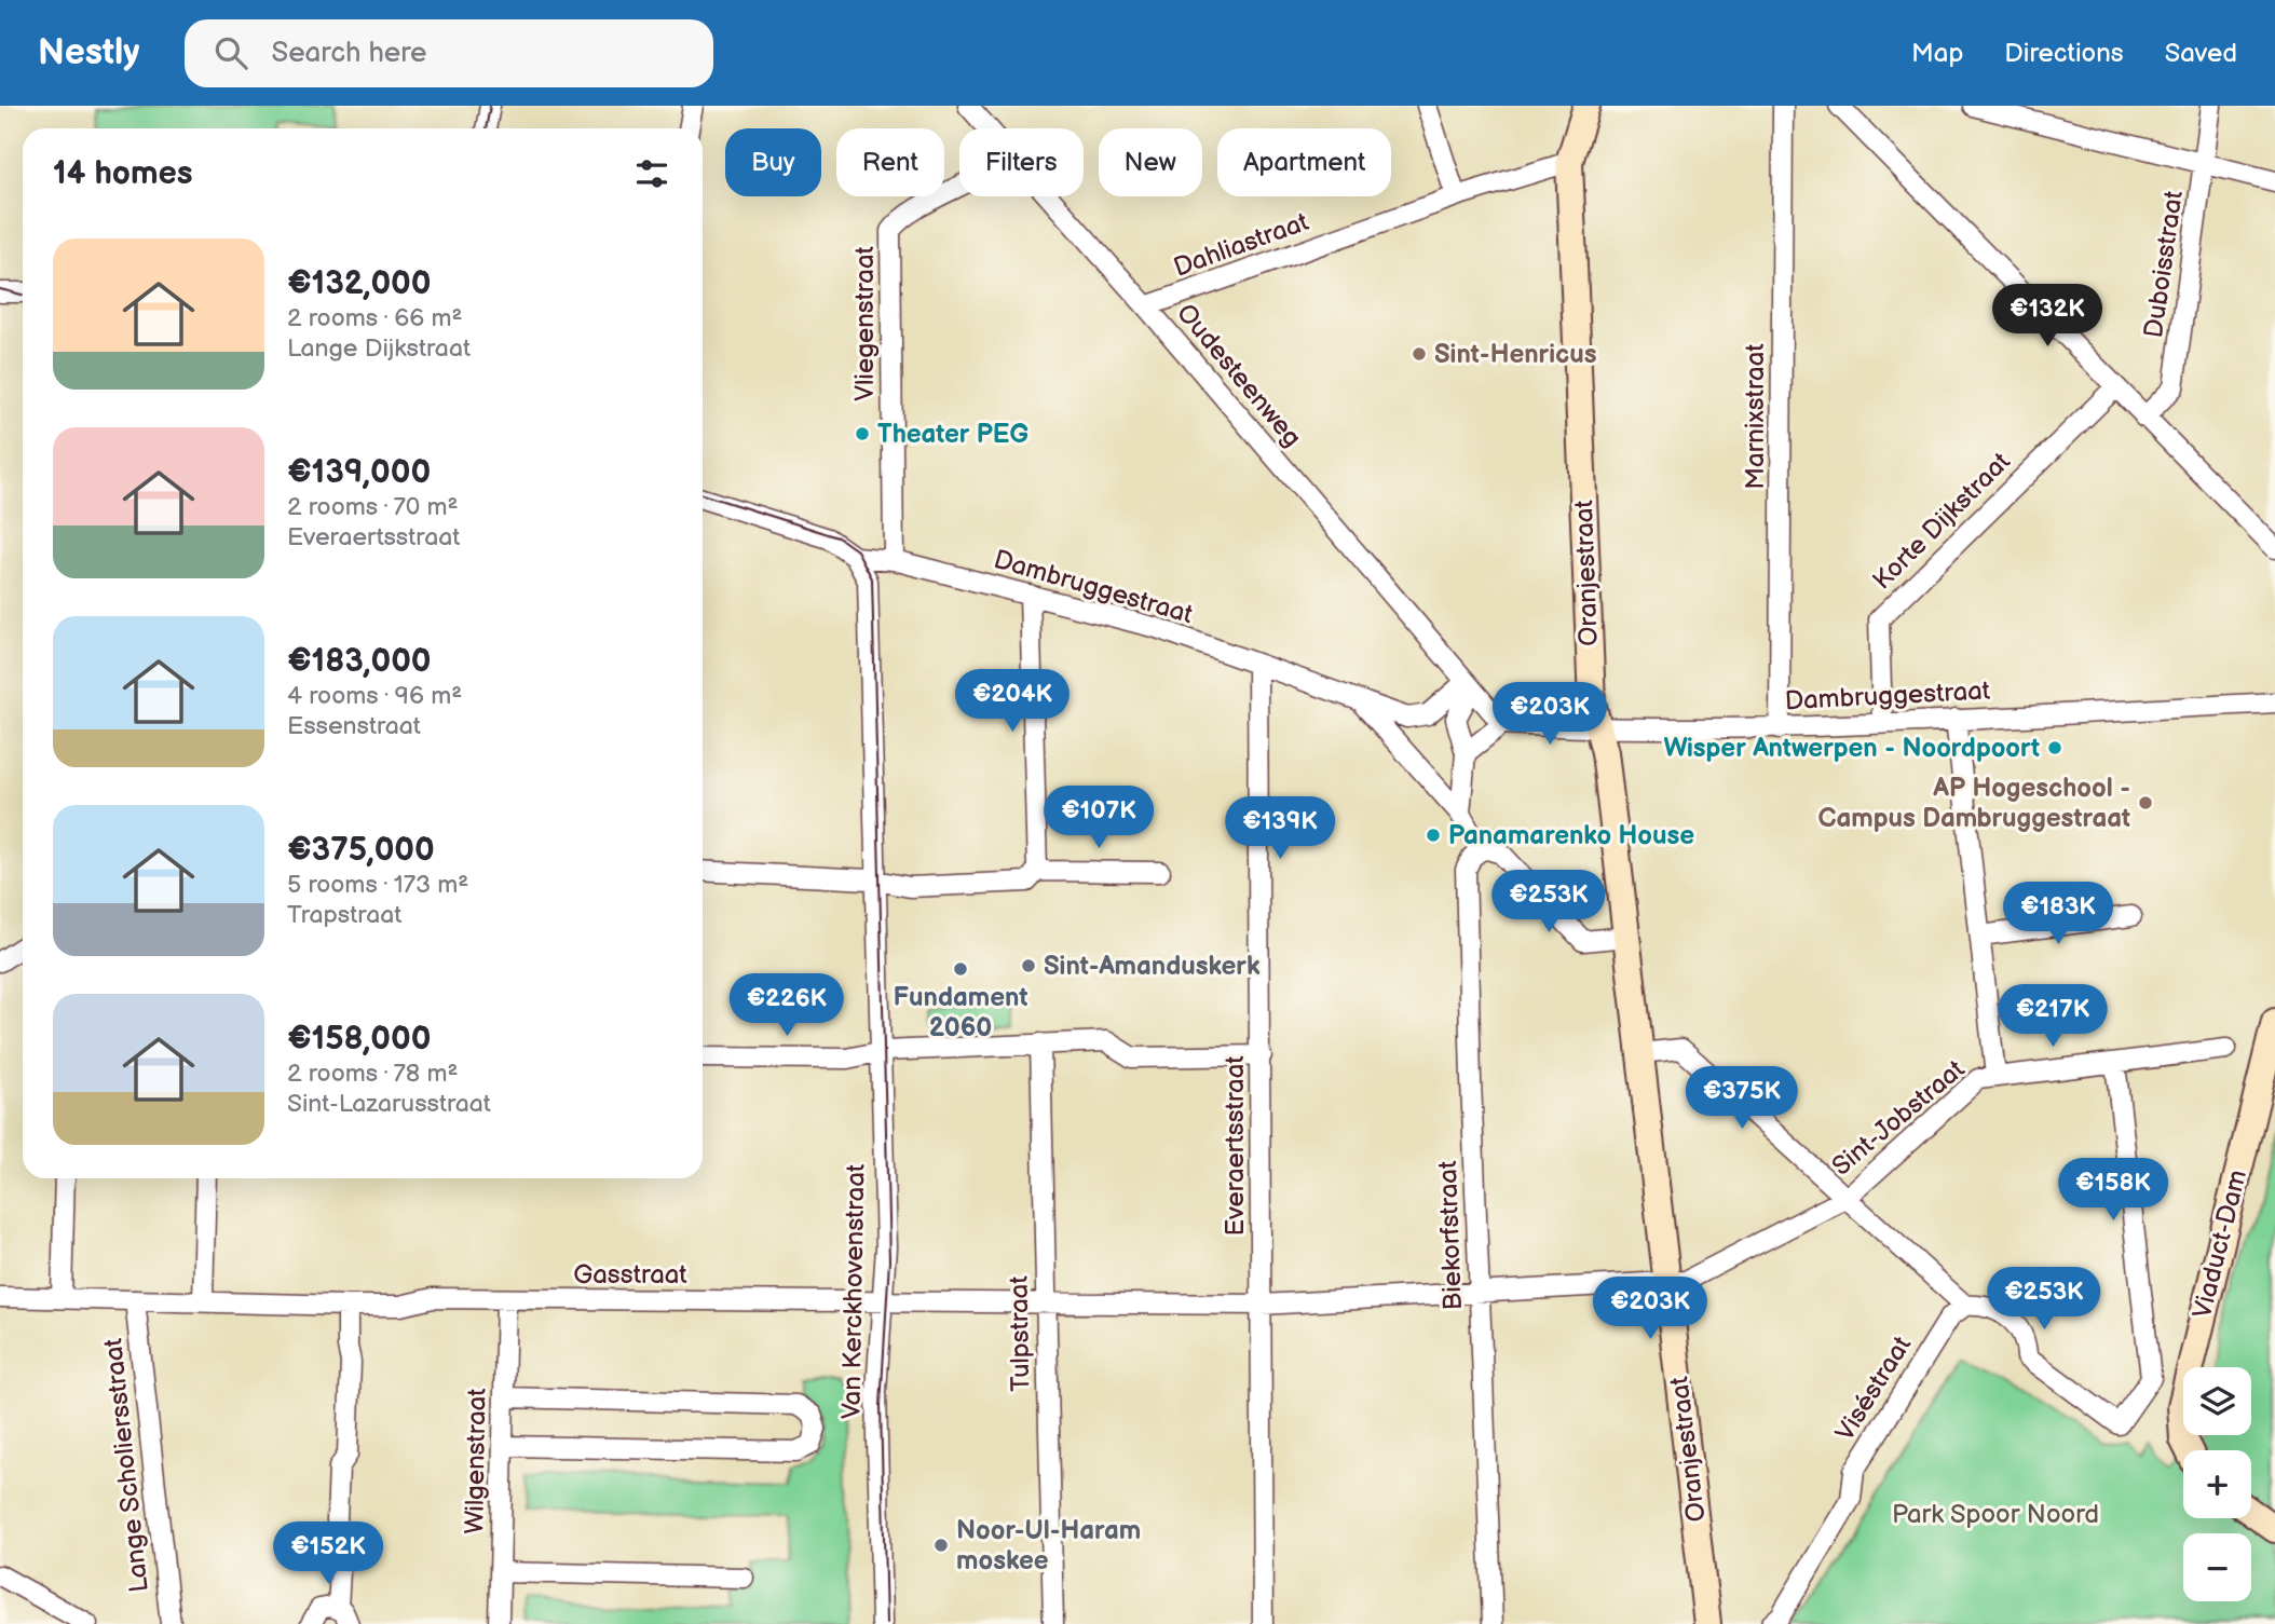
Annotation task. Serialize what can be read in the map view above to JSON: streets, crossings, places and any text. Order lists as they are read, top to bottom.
{
  "streets": {
    "street": [
      "Dahliastraat",
      "Duboisstraat",
      "Vliegenstraat",
      "Oudesteenweg",
      "Marnixstraat",
      "Korte Dijkstraat",
      "Oranjestraat",
      "Dambruggestraat",
      "Sint-Jobstraat",
      "Everaertsstraat",
      "Biekorfstraat",
      "Viaduct-Dam",
      "Gasstraat",
      "Van Kerckhovenstraat",
      "Tulpstraat",
      "Viséstraat",
      "Wilgenstraat",
      "Lange Scholiersstraat"
    ]
  },
  "crossings": [
    ["Dahliastraat", "Oudesteenweg"],
    ["Dahliastraat", "Oranjestraat"],
    ["Vliegenstraat", "Dambruggestraat"],
    ["Oudesteenweg", "Dambruggestraat"],
    ["Marnixstraat", "Dambruggestraat"],
    ["Korte Dijkstraat", "Dambruggestraat"],
    ["Oranjestraat", "Dambruggestraat"],
    ["Oranjestraat", "Sint-Jobstraat"],
    ["Dambruggestraat", "Everaertsstraat"],
    ["Dambruggestraat", "Van Kerckhovenstraat"],
    ["Sint-Jobstraat", "Everaertsstraat"],
    ["Sint-Jobstraat", "Biekorfstraat"],
    ["Sint-Jobstraat", "Gasstraat"],
    ["Everaertsstraat", "Gasstraat"],
    ["Gasstraat", "Van Kerckhovenstraat"],
    ["Gasstraat", "Tulpstraat"],
    ["Gasstraat", "Wilgenstraat"],
    ["Gasstraat", "Lange Scholiersstraat"],
    ["Van Kerckhovenstraat", "Wilgenstraat"]
  ],
  "parks": ["Park Spoor Noord"],
  "places": [
    "Sint-Henricus",
    "Theater PEG",
    "Wisper Antwerpen - Noordpoort",
    "AP Hogeschool - Campus Dambruggestraat",
    "Panamarenko House",
    "Sint-Amanduskerk",
    "Fundament 2060",
    "Noor-Ul-Haram moskee"
  ],
  "page": {
    "header": "Nestly",
    "search": "Search here",
    "nav": ["Map", "Directions", "Saved"],
    "chip": [
      "Buy",
      "Rent",
      "Filters",
      "New",
      "Apartment"
    ],
    "heading": "14 homes",
    "list": [
      {
        "name": "€132,000",
        "note": "2 rooms · 66 m² · Lange Dijkstraat"
      },
      {
        "name": "€139,000",
        "note": "2 rooms · 70 m² · Everaertsstraat"
      },
      {
        "name": "€183,000",
        "note": "4 rooms · 96 m² · Essenstraat"
      },
      {
        "name": "€375,000",
        "note": "5 rooms · 173 m² · Trapstraat"
      },
      {
        "name": "€158,000",
        "note": "2 rooms · 78 m² · Sint-Lazarusstraat"
      }
    ],
    "price": [
      "€132K",
      "€204K",
      "€203K",
      "€107K",
      "€139K",
      "€253K",
      "€183K",
      "€226K",
      "€217K",
      "€375K",
      "€158K",
      "€253K",
      "€203K",
      "€152K"
    ],
    "map_buttons": ["+", "−"]
  }
}
